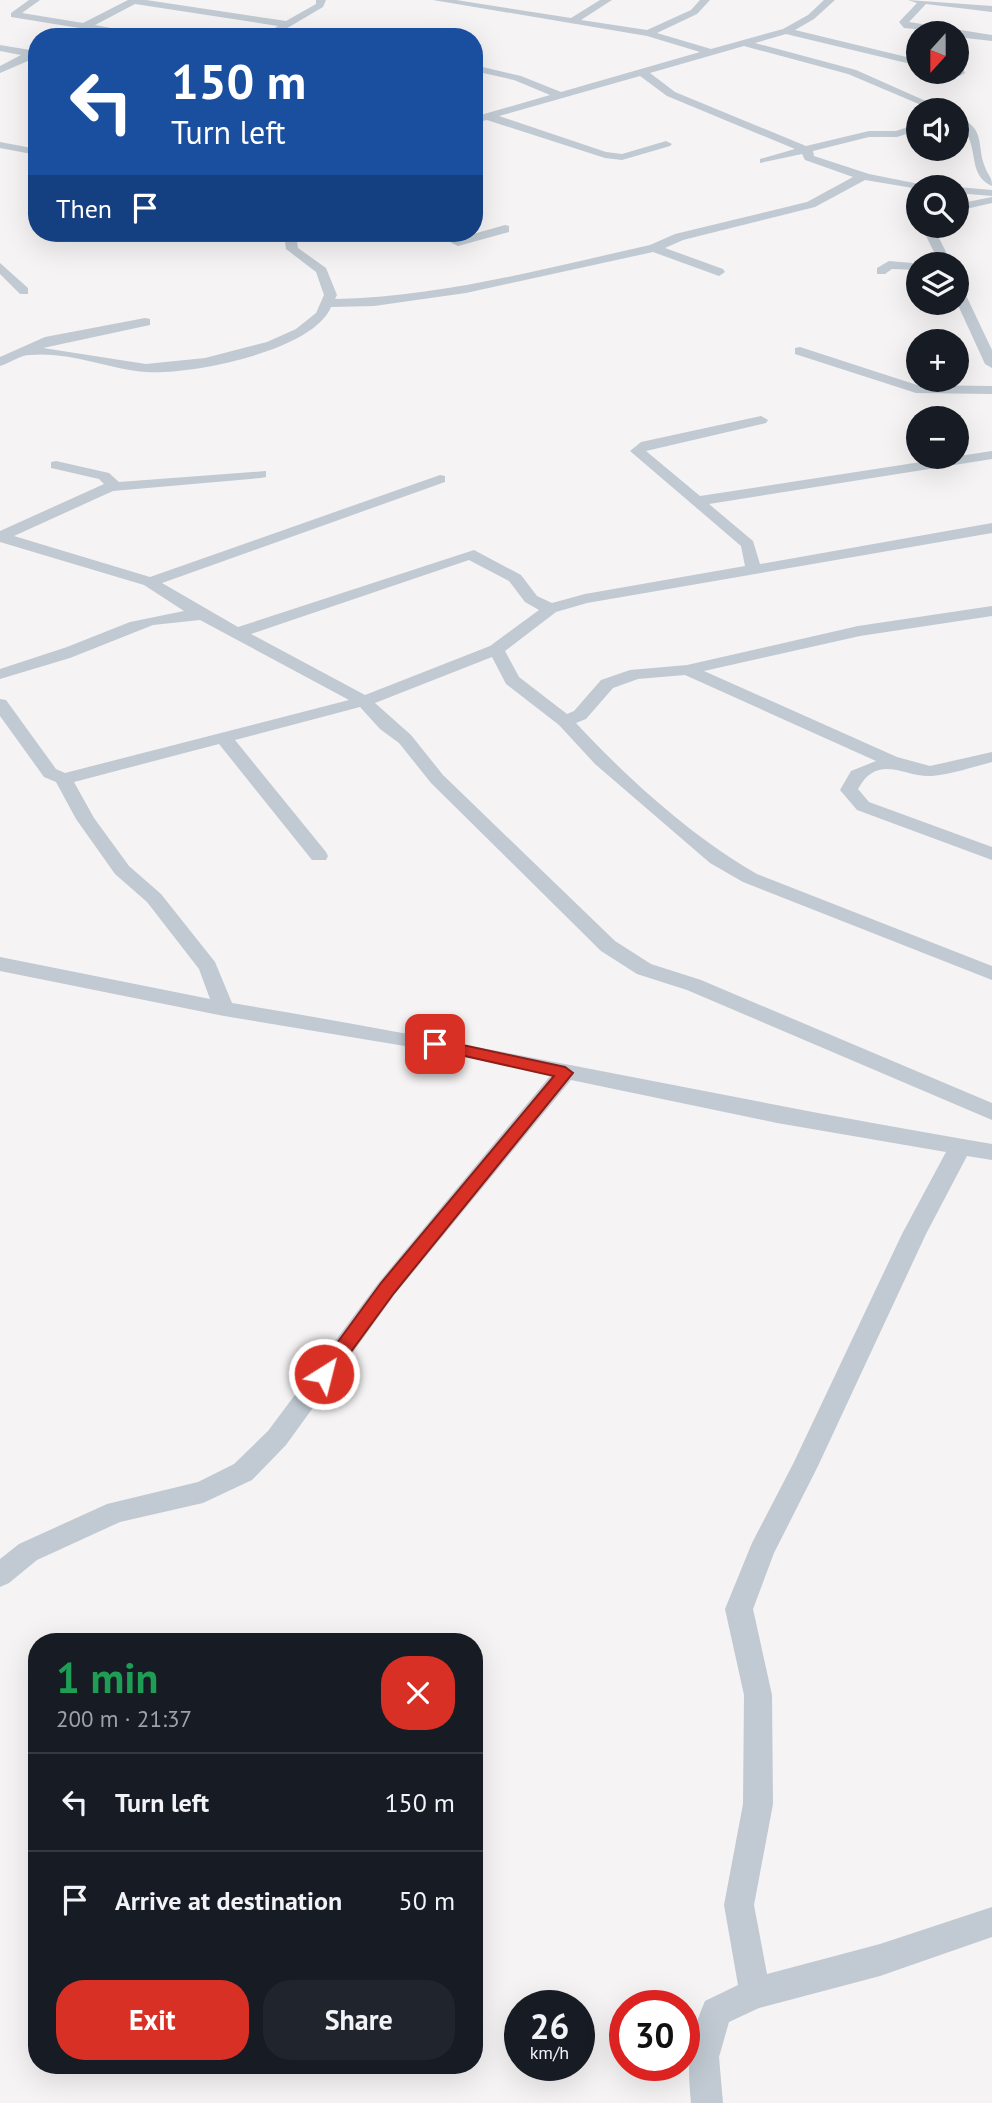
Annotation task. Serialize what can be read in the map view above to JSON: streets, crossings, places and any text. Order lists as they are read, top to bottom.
{
  "north": "bottom",
  "page": {
    "map_buttons": ["+", "−"],
    "turn": ["150 m", "Turn left"],
    "then": "Then",
    "heading": ["1 min", "200 m · 21:37"],
    "list": [
      {
        "name": "Turn left",
        "value": "150 m"
      },
      {
        "name": "Arrive at destination",
        "value": "50 m"
      }
    ],
    "buttons": ["Exit", "Share"],
    "speed": "26 km/h",
    "limit": "30"
  }
}
